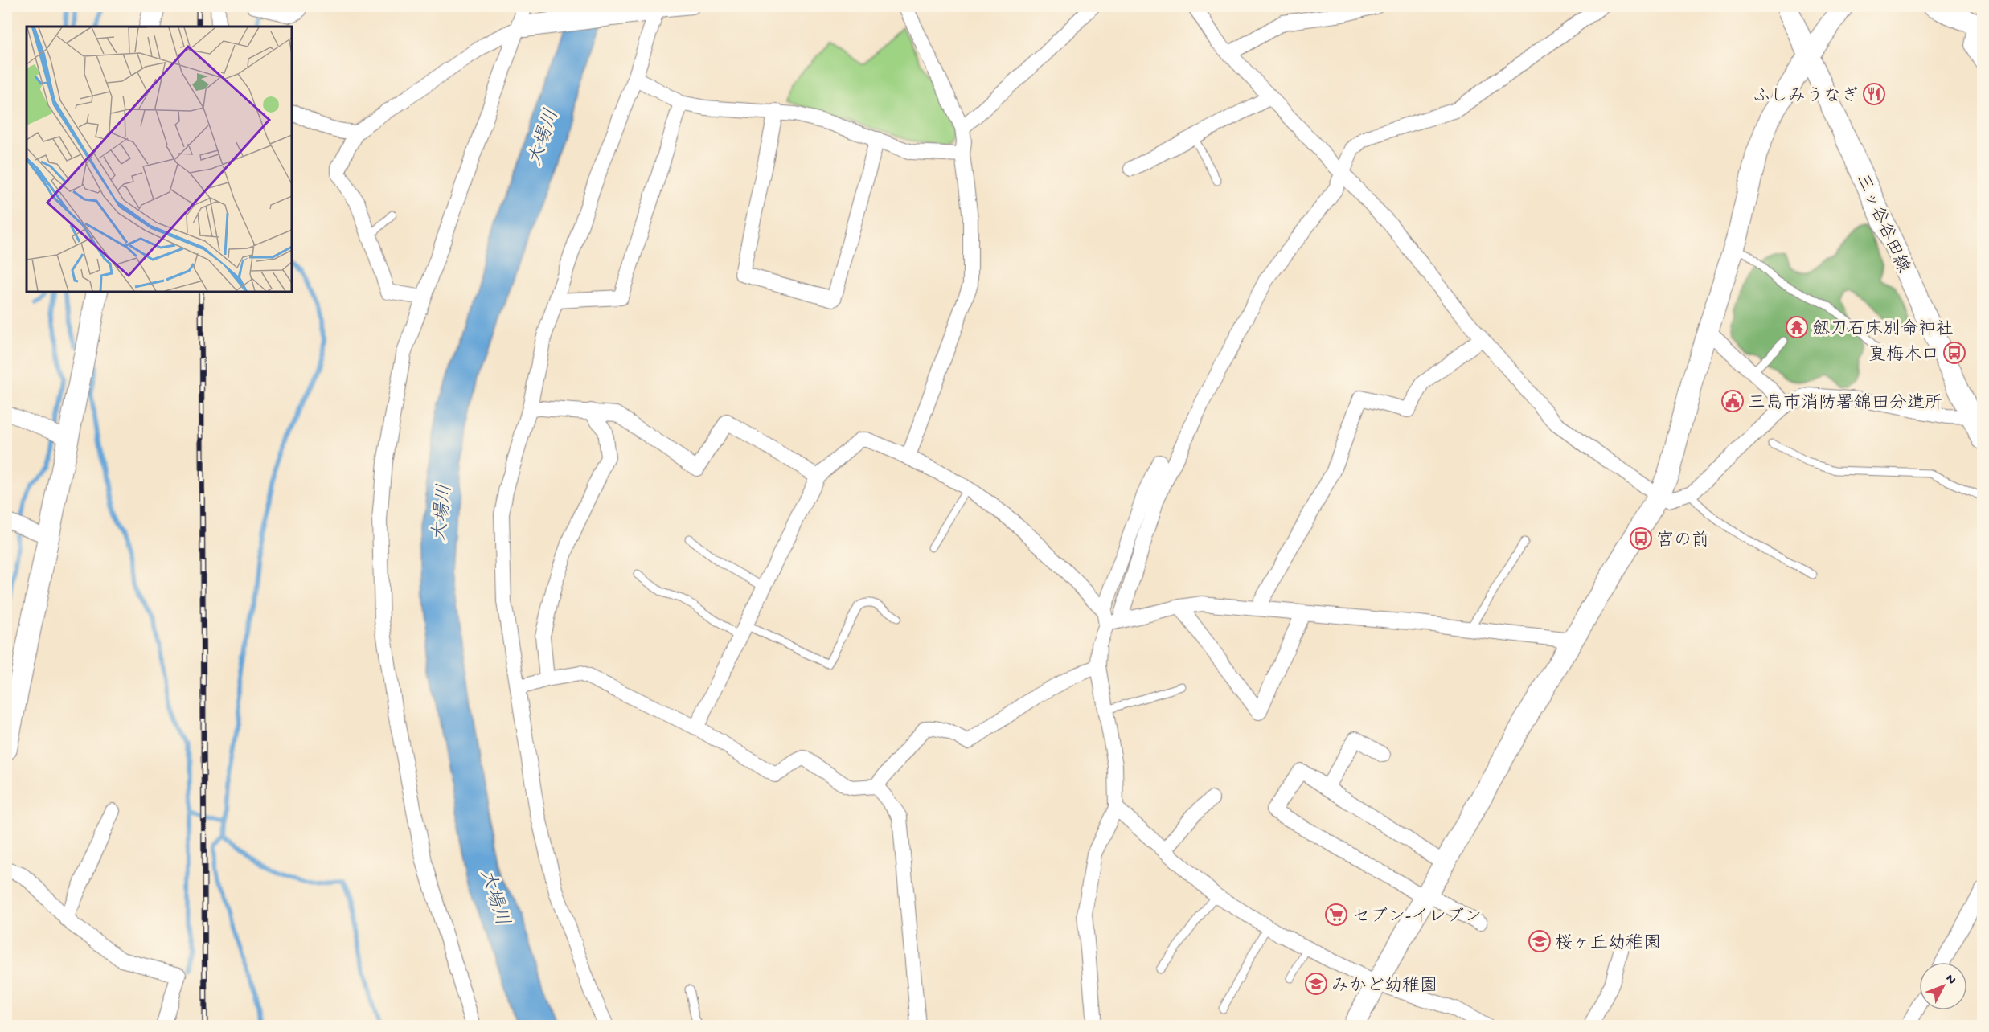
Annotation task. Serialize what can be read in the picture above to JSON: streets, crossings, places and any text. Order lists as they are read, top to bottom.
{
  "streets": {
    "street": ["三ッ谷谷田線"]
  },
  "water": ["大場川"],
  "places": {
    "restaurant": ["ふしみうなぎ"],
    "temple": ["劔刀石床別命神社"],
    "bus stop": ["夏梅木口", "宮の前"],
    "public building": ["三島市消防署錦田分遣所"],
    "supermarket": ["セブン-イレブン"],
    "school or university": ["桜ヶ丘幼稚園", "みかど幼稚園"]
  },
  "north": "top right"
}
